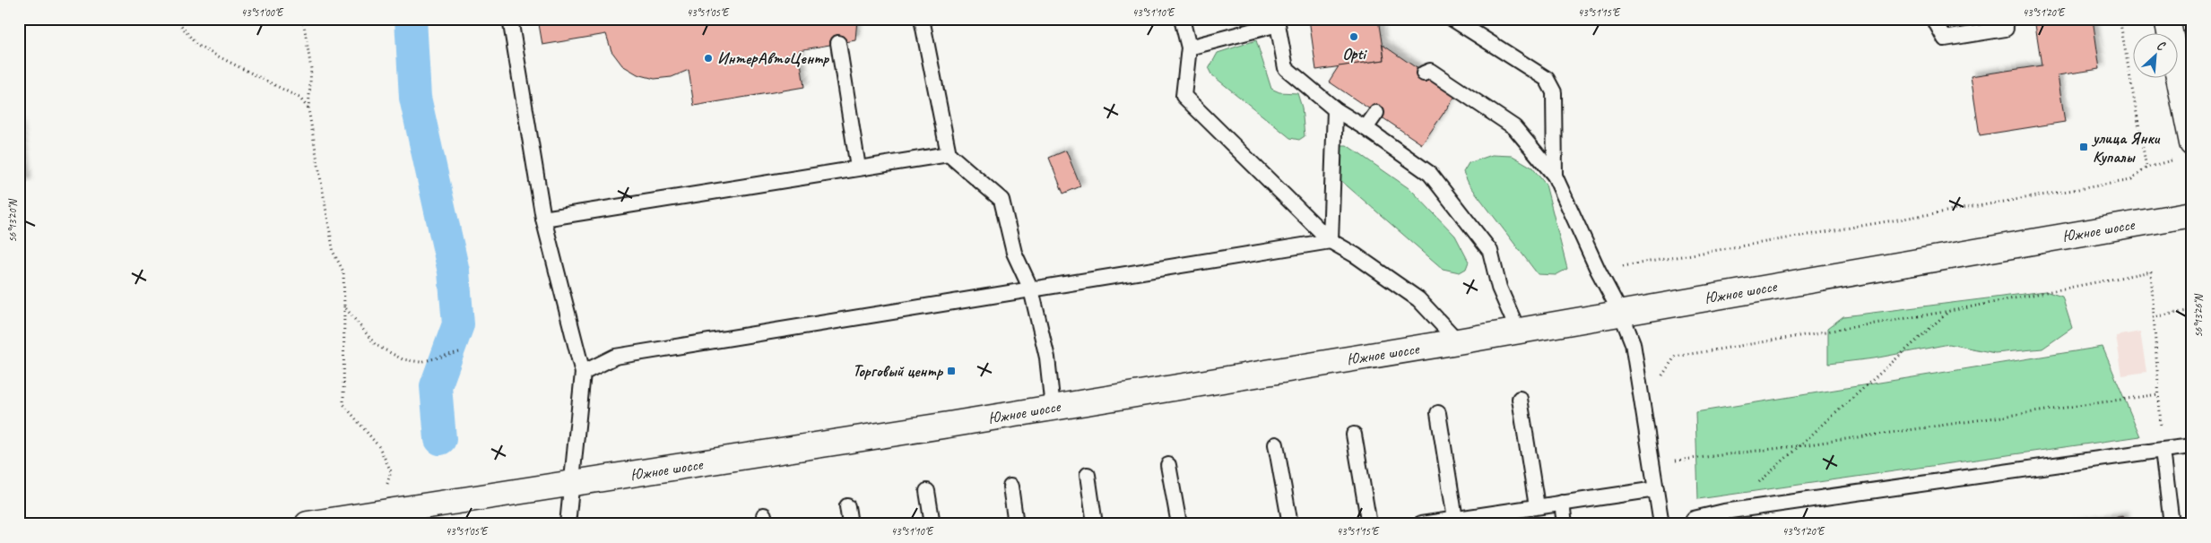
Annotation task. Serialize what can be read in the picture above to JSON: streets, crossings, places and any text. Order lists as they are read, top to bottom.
{
  "streets": {
    "main road": ["Южное шоссе"]
  },
  "places": {
    "other": ["Opti", "ИнтерАвтоЦентр"],
    "transit": ["улица Янки Купалы", "Торговый центр"]
  },
  "north": "top right",
  "coordinates": [
    "43°51'00\"E",
    "43°51'05\"E",
    "43°51'10\"E",
    "43°51'15\"E",
    "43°51'20\"E",
    "56°13'20\"N",
    "56°13'26\"N"
  ]
}
